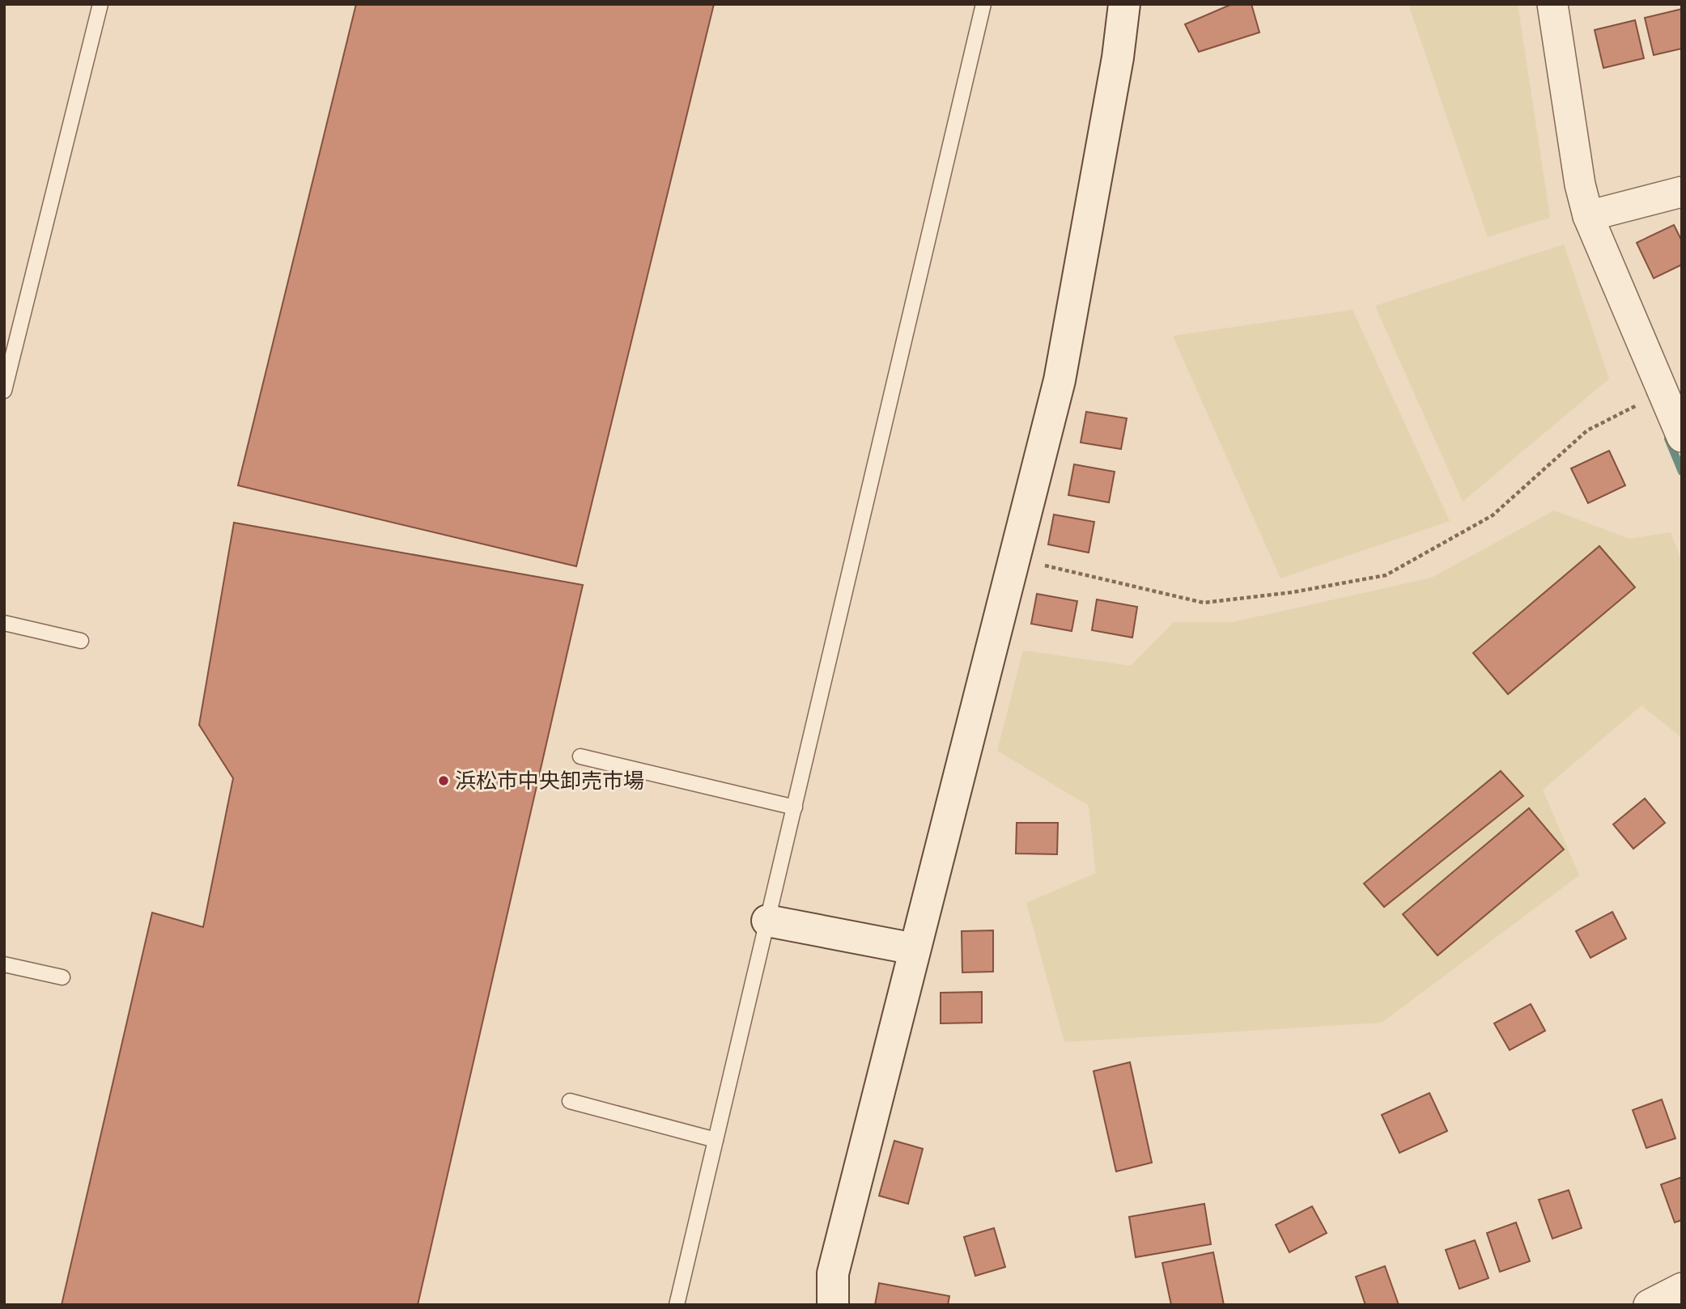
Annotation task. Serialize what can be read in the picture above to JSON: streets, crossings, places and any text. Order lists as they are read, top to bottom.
{
  "places": ["浜松市中央卸売市場"]
}
